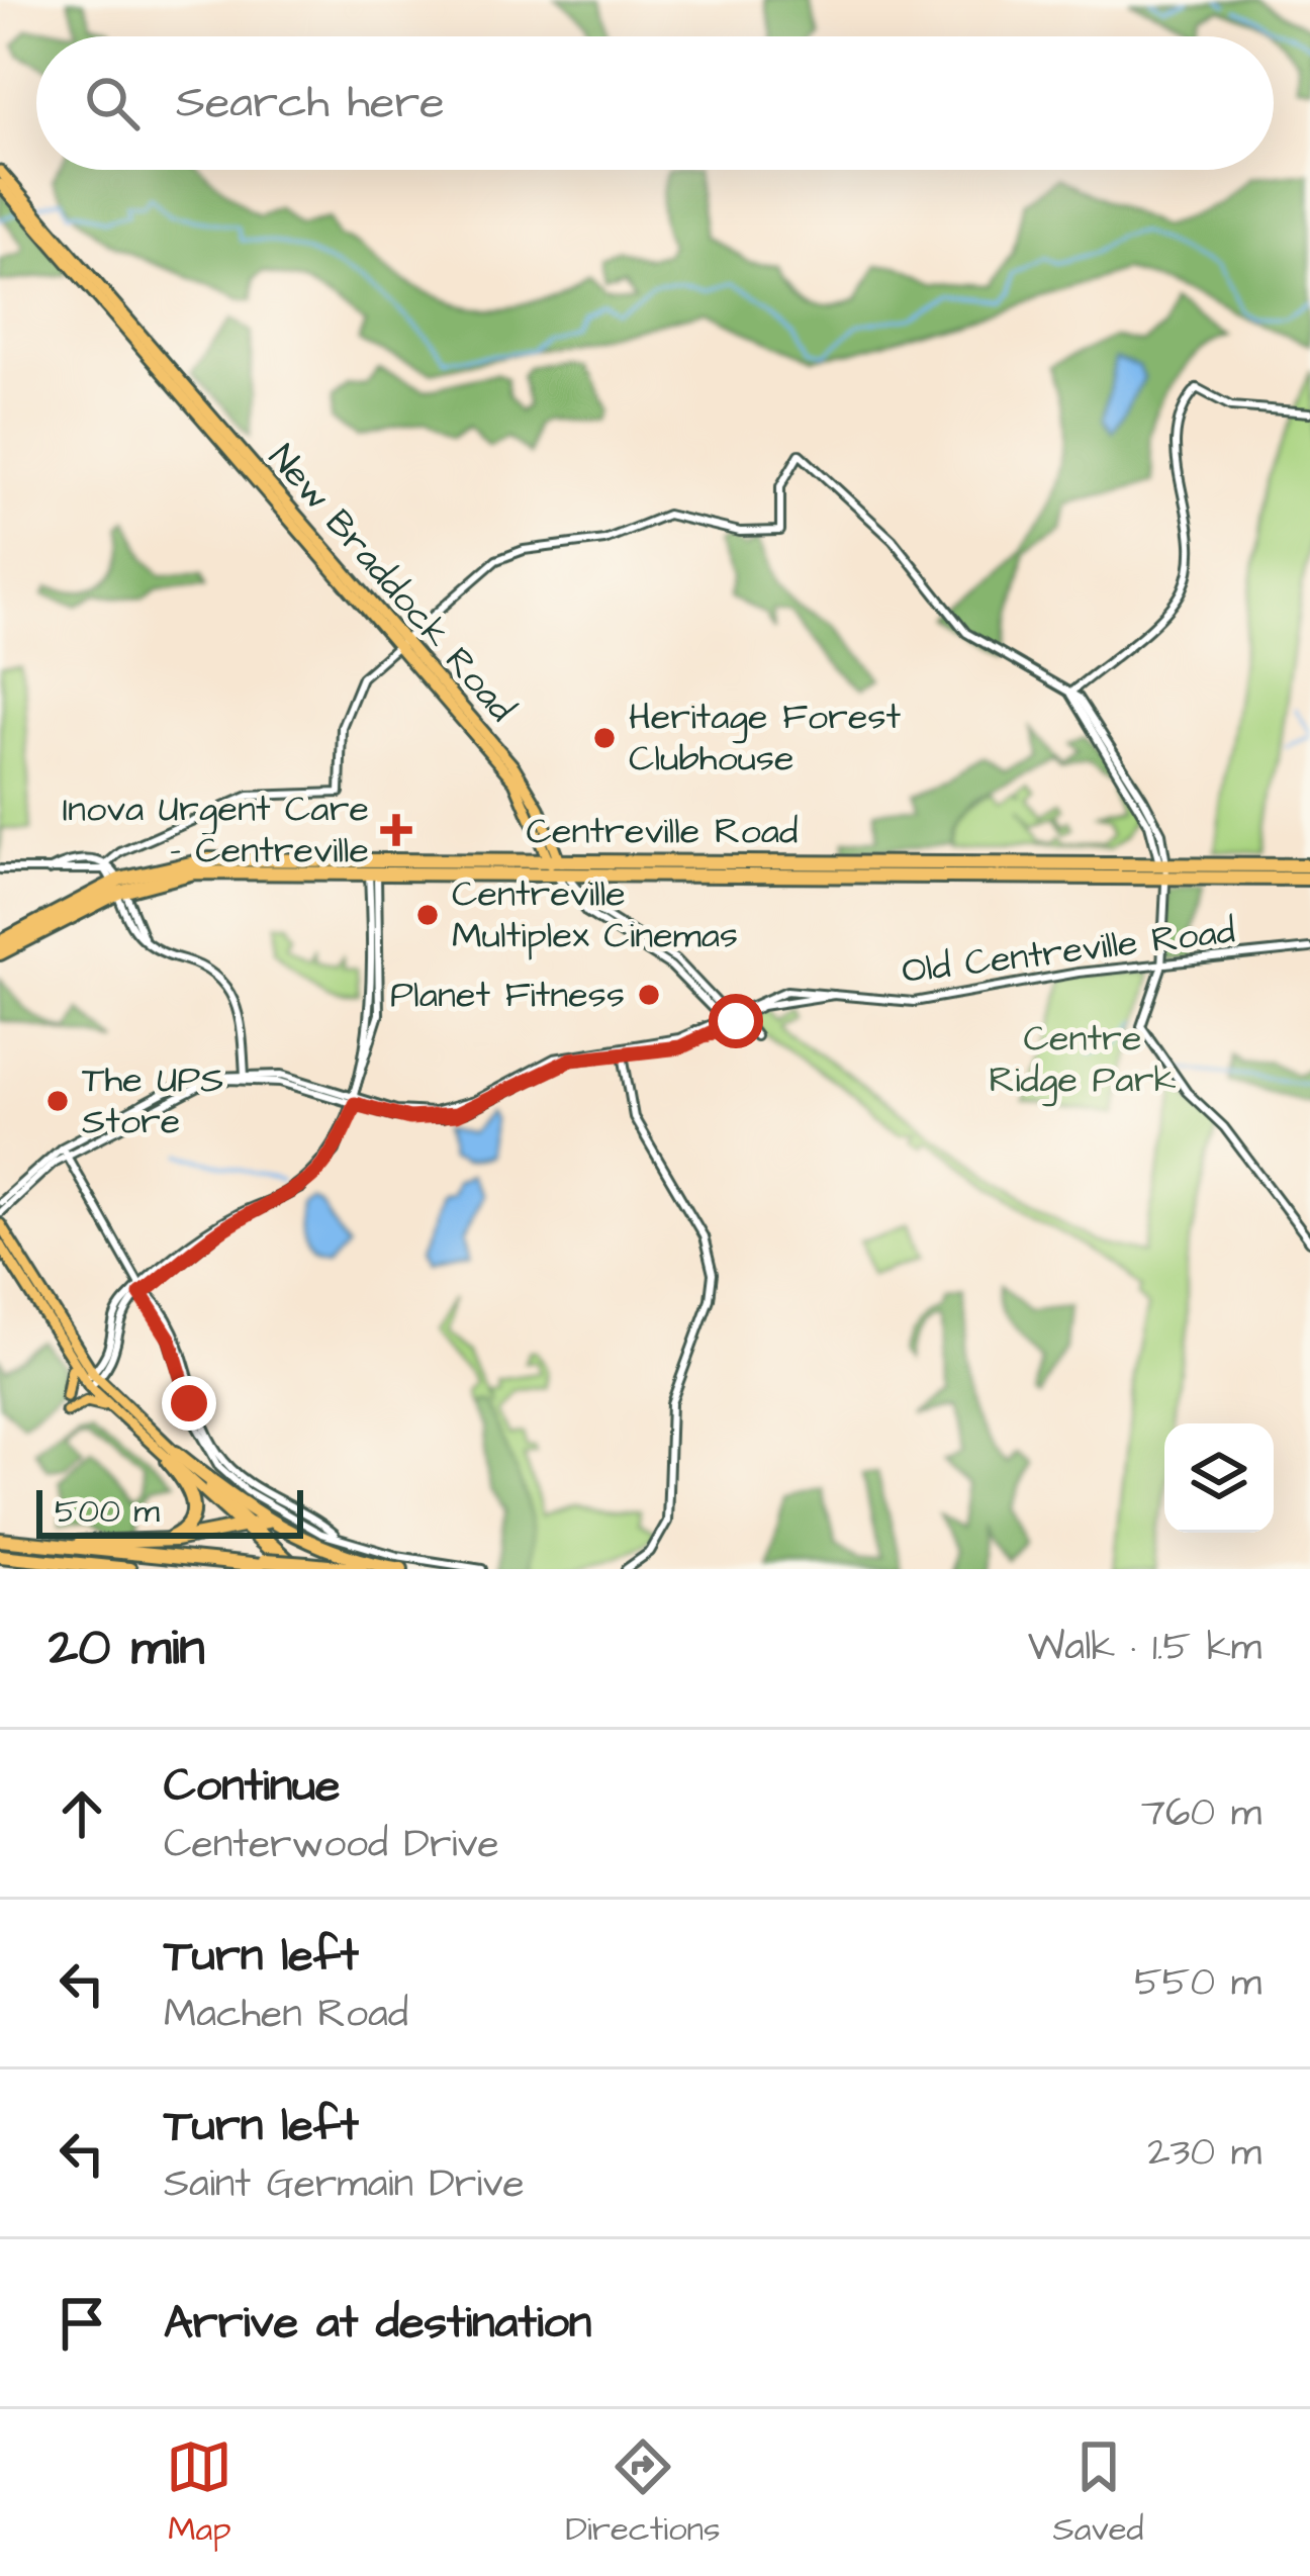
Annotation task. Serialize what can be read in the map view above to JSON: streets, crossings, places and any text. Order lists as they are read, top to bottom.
{
  "streets": {
    "highway": ["Centreville Road"],
    "main road": ["New Braddock Road"],
    "street": ["Old Centreville Road"]
  },
  "crossings": [
    ["New Braddock Road", "Centreville Road"]
  ],
  "parks": ["Centre Ridge Park"],
  "places": {
    "other": [
      "Heritage Forest Clubhouse",
      "Centreville Multiplex Cinemas",
      "Planet Fitness",
      "The UPS Store"
    ],
    "health": ["Inova Urgent Care – Centreville"]
  },
  "scale_bar": "500 m",
  "page": {
    "search": "Search here",
    "scale": "500 m",
    "heading": ["20 min", "Walk · 1.5 km"],
    "list": [
      ["Continue", "Centerwood Drive", "760 m"],
      ["Turn left", "Machen Road", "550 m"],
      ["Turn left", "Saint Germain Drive", "230 m"],
      "Arrive at destination"
    ],
    "nav": ["Map", "Directions", "Saved"]
  }
}
